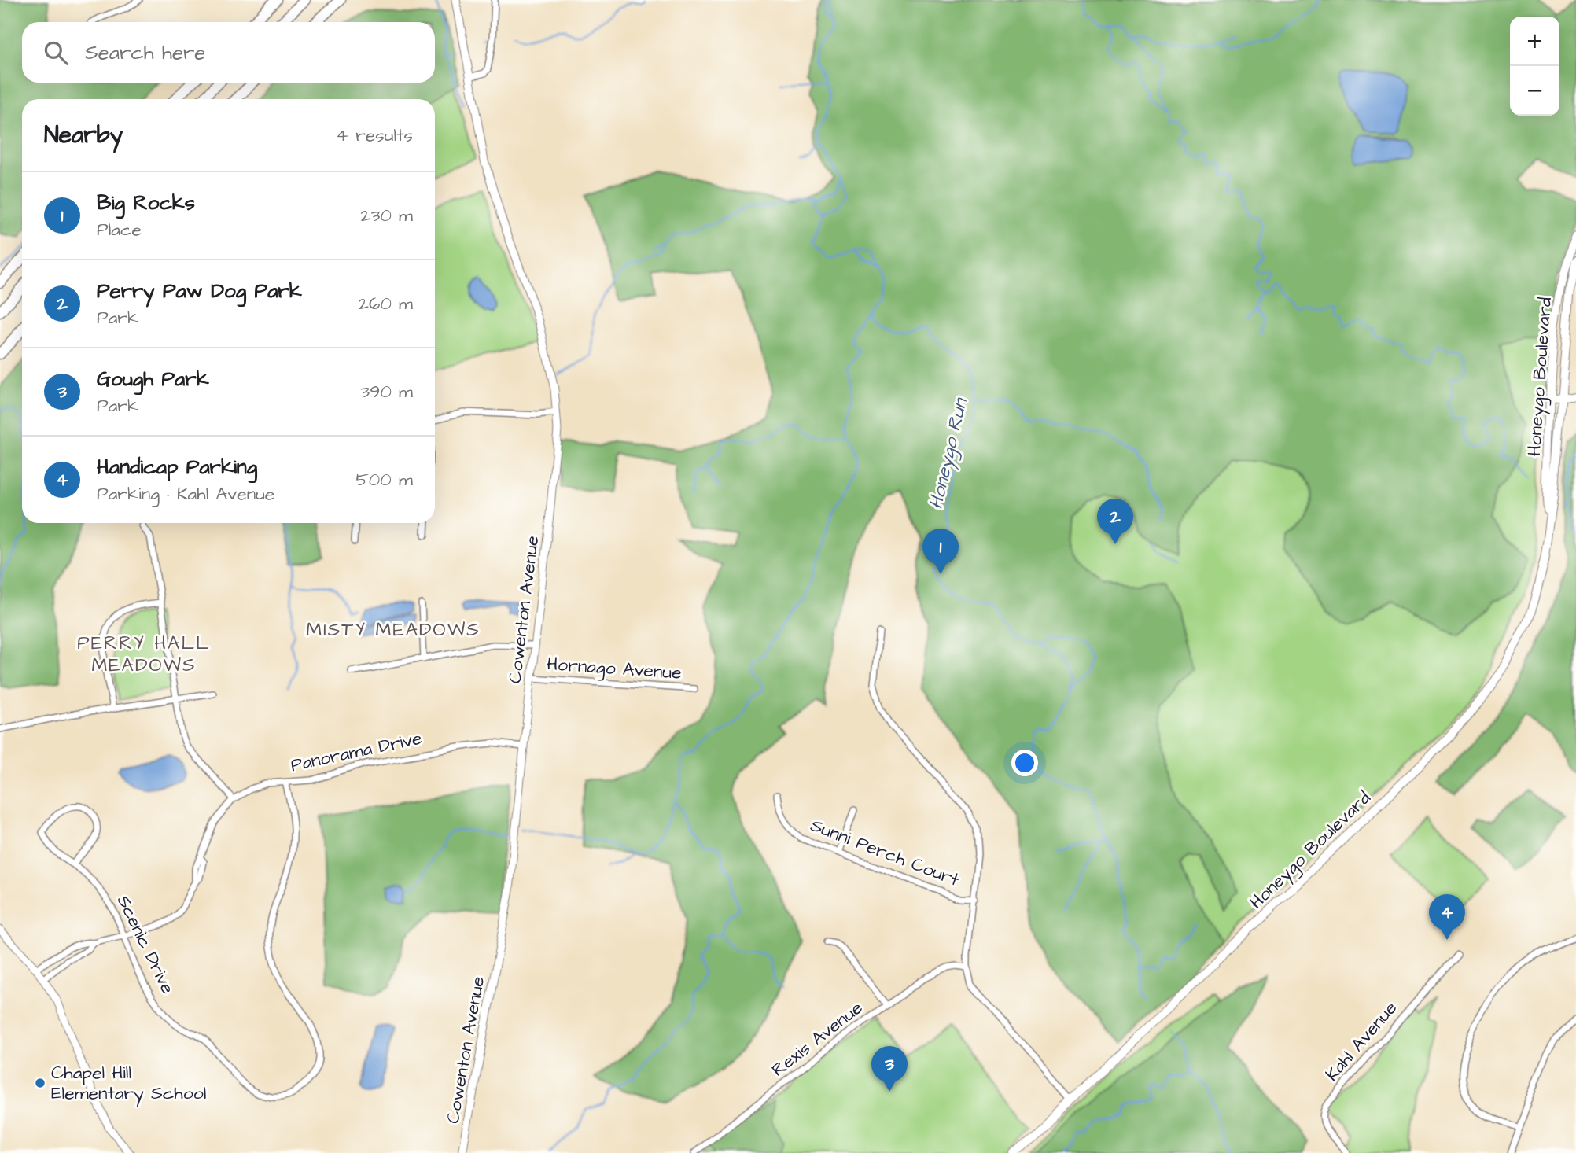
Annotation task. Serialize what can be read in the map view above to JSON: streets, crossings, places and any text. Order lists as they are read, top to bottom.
{
  "streets": {
    "main road": ["Honeygo Boulevard"],
    "street": [
      "Cowenton Avenue",
      "Hornago Avenue",
      "Panorama Drive",
      "Sunni Perch Court",
      "Scenic Drive",
      "Rexis Avenue",
      "Kahl Avenue"
    ]
  },
  "crossings": [
    ["Cowenton Avenue", "Hornago Avenue"],
    ["Cowenton Avenue", "Panorama Drive"],
    ["Panorama Drive", "Scenic Drive"]
  ],
  "districts": ["MISTY MEADOWS", "PERRY HALL MEADOWS"],
  "water": ["Honeygo Run"],
  "places": ["Chapel Hill Elementary School"],
  "page": {
    "map_buttons": ["+", "−"],
    "search": "Search here",
    "heading": ["Nearby", "4 results"],
    "list": [
      {
        "mark": "1",
        "name": "Big Rocks",
        "note": "Place",
        "value": "230 m"
      },
      {
        "mark": "2",
        "name": "Perry Paw Dog Park",
        "note": "Park",
        "value": "260 m"
      },
      {
        "mark": "3",
        "name": "Gough Park",
        "note": "Park",
        "value": "390 m"
      },
      {
        "mark": "4",
        "name": "Handicap Parking",
        "note": "Parking · Kahl Avenue",
        "value": "500 m"
      }
    ],
    "pins": [
      "2",
      "1",
      "4",
      "3"
    ]
  }
}
